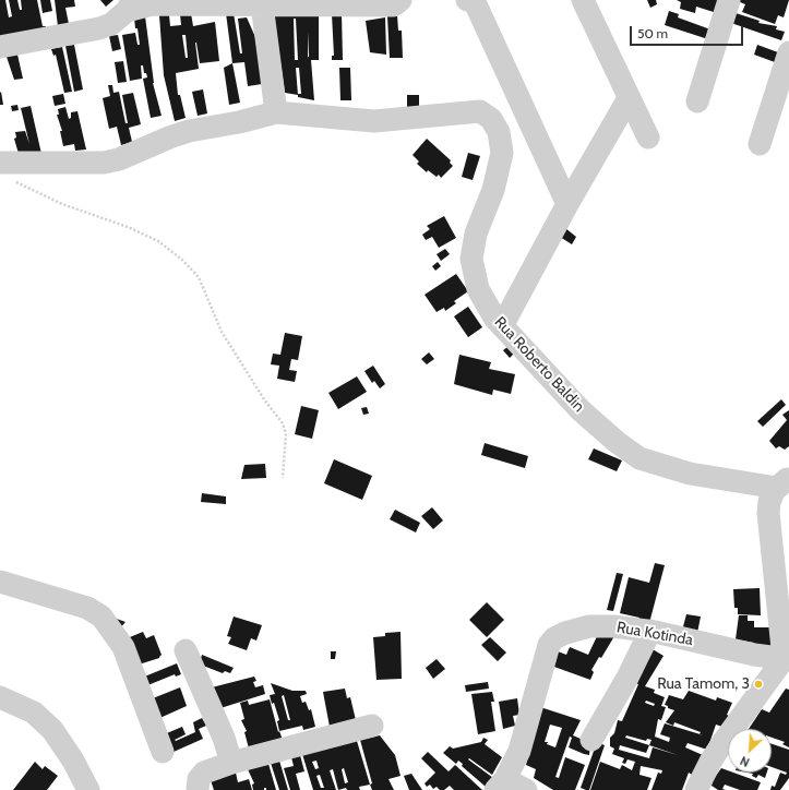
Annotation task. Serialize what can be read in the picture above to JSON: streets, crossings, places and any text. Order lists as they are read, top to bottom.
{
  "streets": {
    "street": ["Rua Roberto Baldin", "Rua Kotinda"]
  },
  "places": ["Rua Tamom, 3"],
  "scale_bar": "50 m",
  "north": "bottom left"
}
